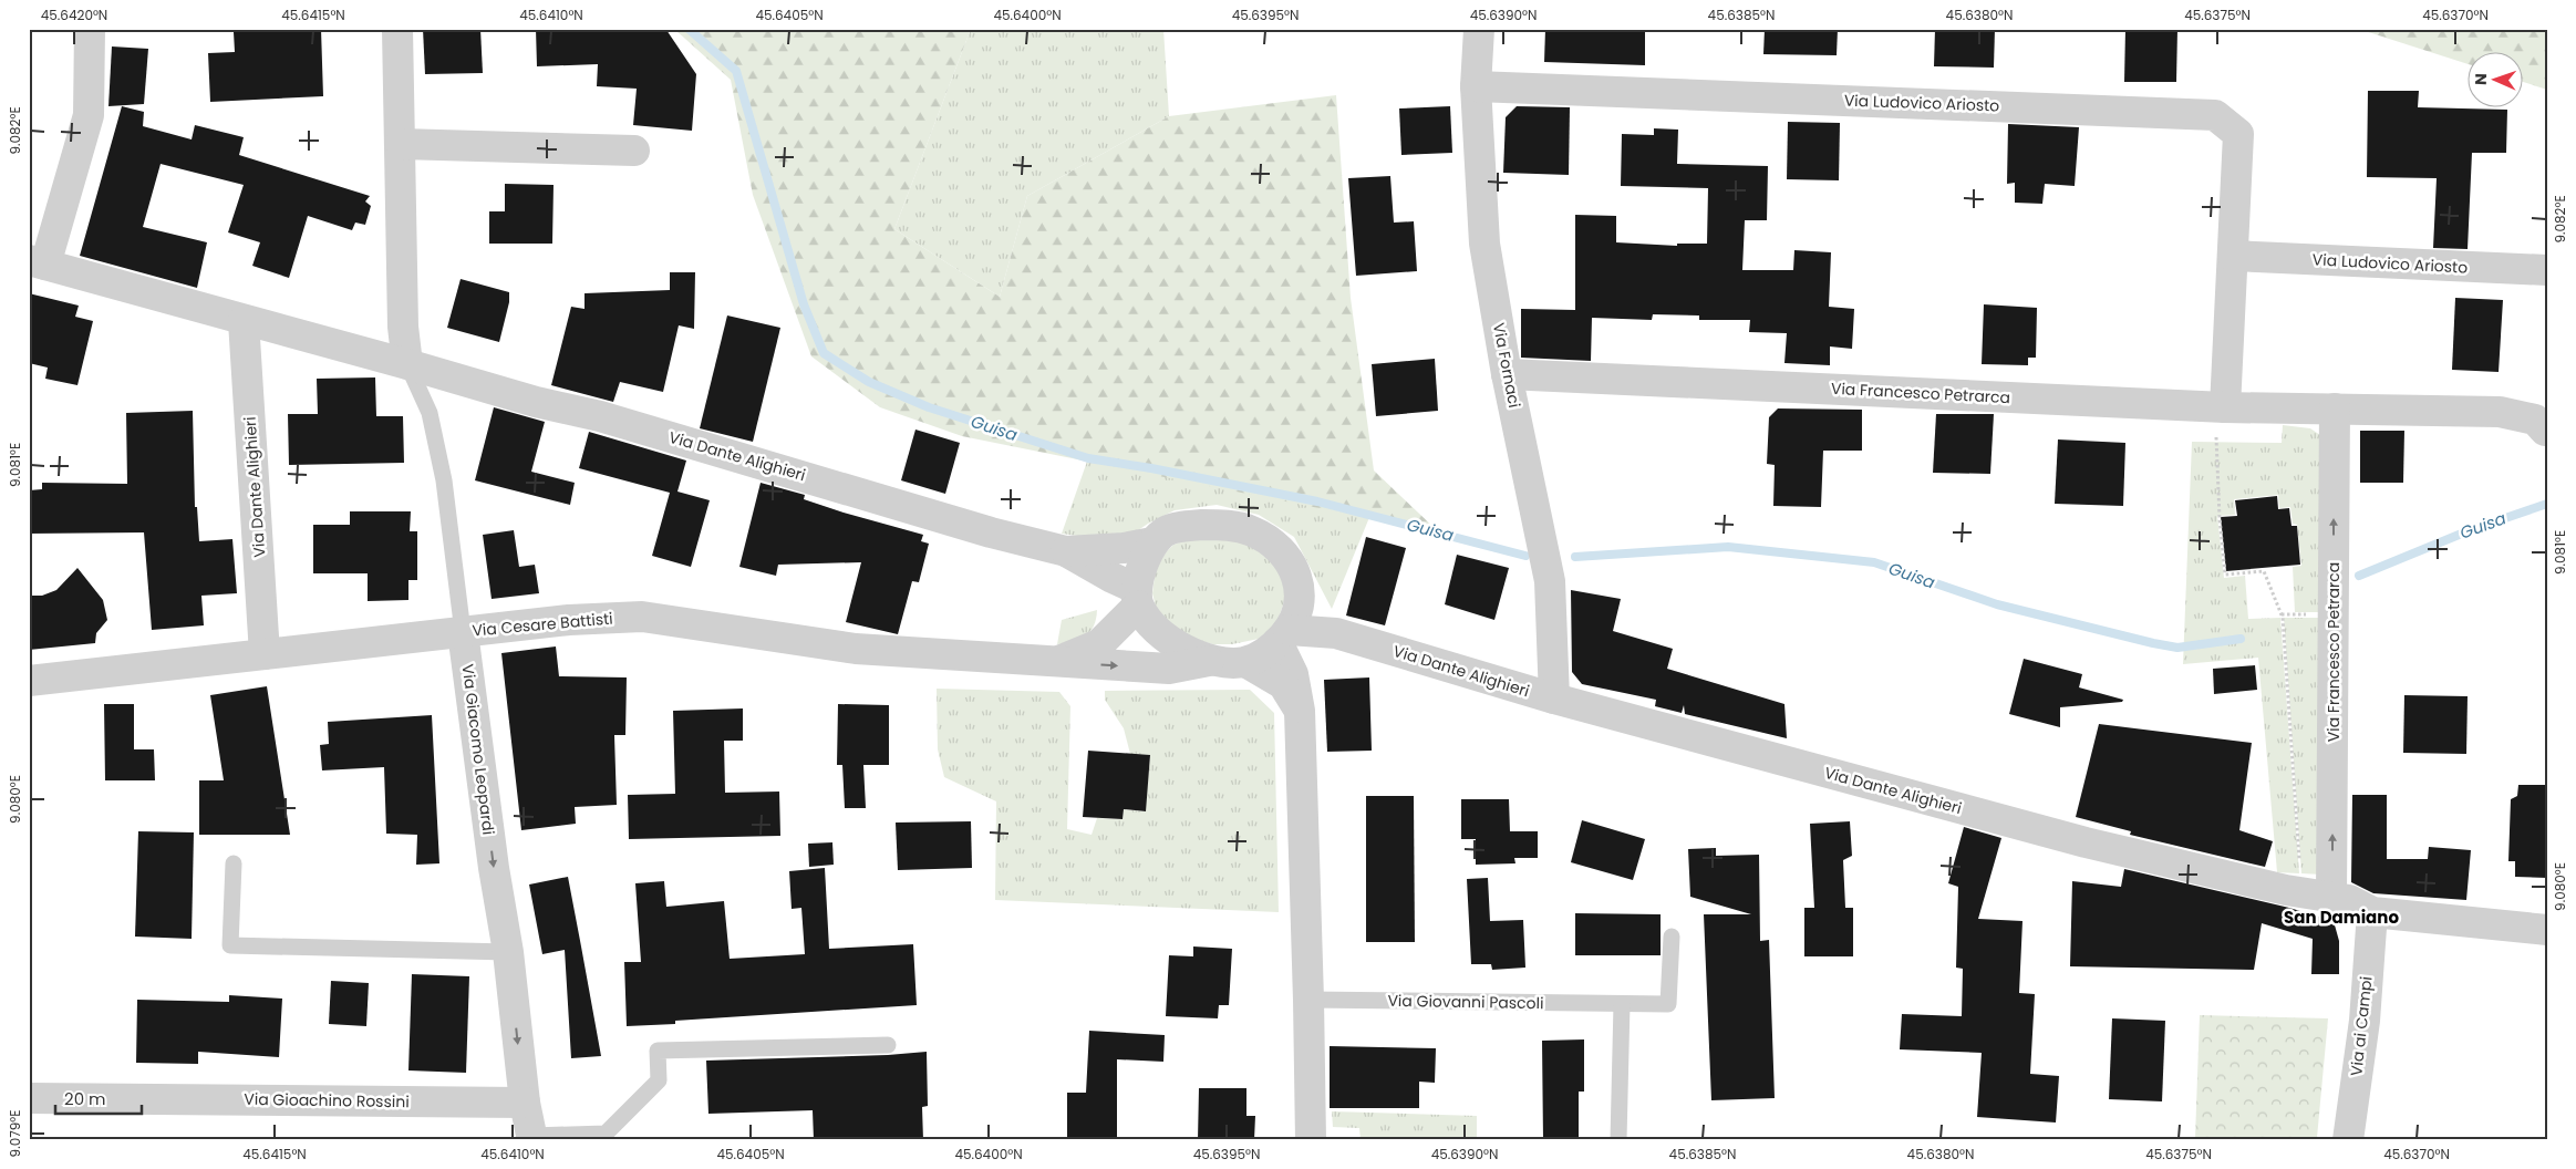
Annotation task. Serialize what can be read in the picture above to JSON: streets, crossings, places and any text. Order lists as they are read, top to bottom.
{
  "streets": {
    "street": [
      "Via Ludovico Ariosto",
      "Via Fornaci",
      "Via Francesco Petrarca",
      "Via Dante Alighieri",
      "Via Cesare Battisti",
      "Via Giacomo Leopardi",
      "Via ai Campi",
      "Via Gioachino Rossini"
    ],
    "lane": ["Via Giovanni Pascoli"]
  },
  "crossings": [
    ["Via Ludovico Ariosto", "Via Fornaci"],
    ["Via Ludovico Ariosto", "Via Francesco Petrarca"],
    ["Via Fornaci", "Via Francesco Petrarca"],
    ["Via Fornaci", "Via Dante Alighieri"],
    ["Via Francesco Petrarca", "Via Dante Alighieri"],
    ["Via Dante Alighieri", "Via Cesare Battisti"],
    ["Via Dante Alighieri", "Via Giacomo Leopardi"],
    ["Via Dante Alighieri", "Via ai Campi"],
    ["Via Cesare Battisti", "Via Giacomo Leopardi"],
    ["Via Giacomo Leopardi", "Via Gioachino Rossini"]
  ],
  "one_way": ["Via Giacomo Leopardi"],
  "districts": ["San Damiano"],
  "water": ["Guisa"],
  "scale_bar": "20 m",
  "north": "left",
  "coordinates": [
    "45.6420°N",
    "45.6415°N",
    "45.6410°N",
    "45.6405°N",
    "45.6400°N",
    "45.6395°N",
    "45.6390°N",
    "45.6385°N",
    "45.6380°N",
    "45.6375°N",
    "45.6370°N",
    "9.082°E",
    "9.081°E",
    "9.080°E",
    "9.079°E"
  ]
}
